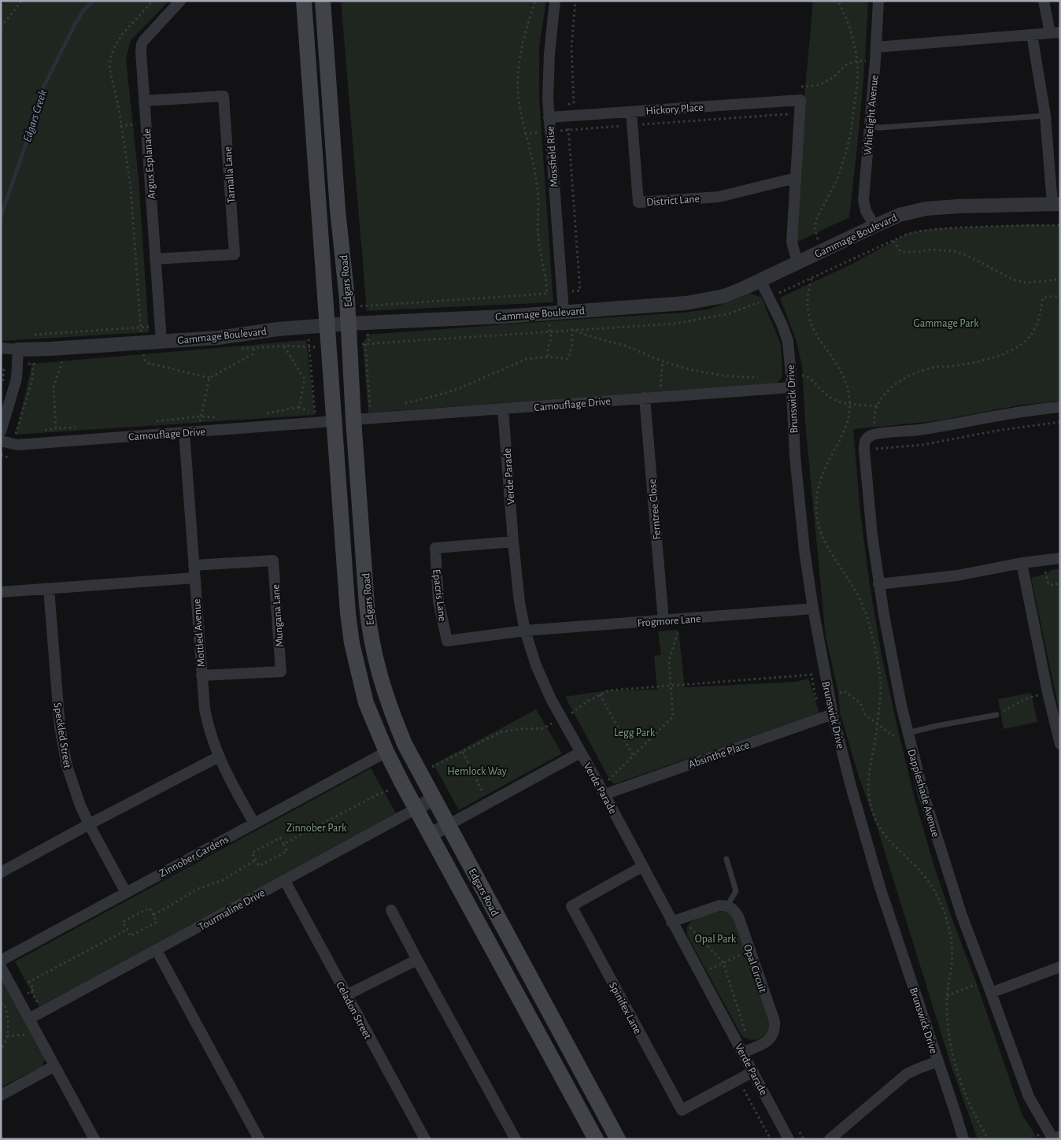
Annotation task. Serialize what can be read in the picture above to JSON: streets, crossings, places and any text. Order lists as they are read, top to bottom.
{
  "streets": {
    "main road": ["Edgars Road"],
    "street": [
      "Hickory Place",
      "Whitelight Avenue",
      "Mossfield Rise",
      "Argus Esplanade",
      "Tarnalla Lane",
      "District Lane",
      "Gammage Boulevard",
      "Brunswick Drive",
      "Camouflage Drive",
      "Verde Parade",
      "Ferntree Close",
      "Epacris Lane",
      "Mungana Lane",
      "Frogmore Lane",
      "Mottled Avenue",
      "Speckled Street",
      "Absinthe Place",
      "Dappleshade Avenue",
      "Zinnober Gardens",
      "Tourmaline Drive",
      "Opal Circuit",
      "Spinifex Lane",
      "Celadon Street"
    ]
  },
  "crossings": [
    ["Hickory Place", "Mossfield Rise"],
    ["Hickory Place", "District Lane"],
    ["Whitelight Avenue", "Gammage Boulevard"],
    ["Mossfield Rise", "Gammage Boulevard"],
    ["Argus Esplanade", "Tarnalla Lane"],
    ["Argus Esplanade", "Gammage Boulevard"],
    ["Gammage Boulevard", "Edgars Road"],
    ["Gammage Boulevard", "Brunswick Drive"],
    ["Edgars Road", "Camouflage Drive"],
    ["Edgars Road", "Zinnober Gardens"],
    ["Edgars Road", "Tourmaline Drive"],
    ["Brunswick Drive", "Camouflage Drive"],
    ["Brunswick Drive", "Frogmore Lane"],
    ["Brunswick Drive", "Absinthe Place"],
    ["Camouflage Drive", "Verde Parade"],
    ["Camouflage Drive", "Ferntree Close"],
    ["Camouflage Drive", "Mottled Avenue"],
    ["Verde Parade", "Epacris Lane"],
    ["Verde Parade", "Frogmore Lane"],
    ["Verde Parade", "Absinthe Place"],
    ["Verde Parade", "Opal Circuit"],
    ["Verde Parade", "Spinifex Lane"],
    ["Ferntree Close", "Frogmore Lane"],
    ["Epacris Lane", "Frogmore Lane"],
    ["Mungana Lane", "Mottled Avenue"],
    ["Mottled Avenue", "Zinnober Gardens"],
    ["Speckled Street", "Zinnober Gardens"],
    ["Tourmaline Drive", "Celadon Street"]
  ],
  "water": ["Edgars Creek"],
  "parks": [
    "Gammage Park",
    "Legg Park",
    "Hemlock Way",
    "Zinnober Park",
    "Opal Park"
  ]
}
